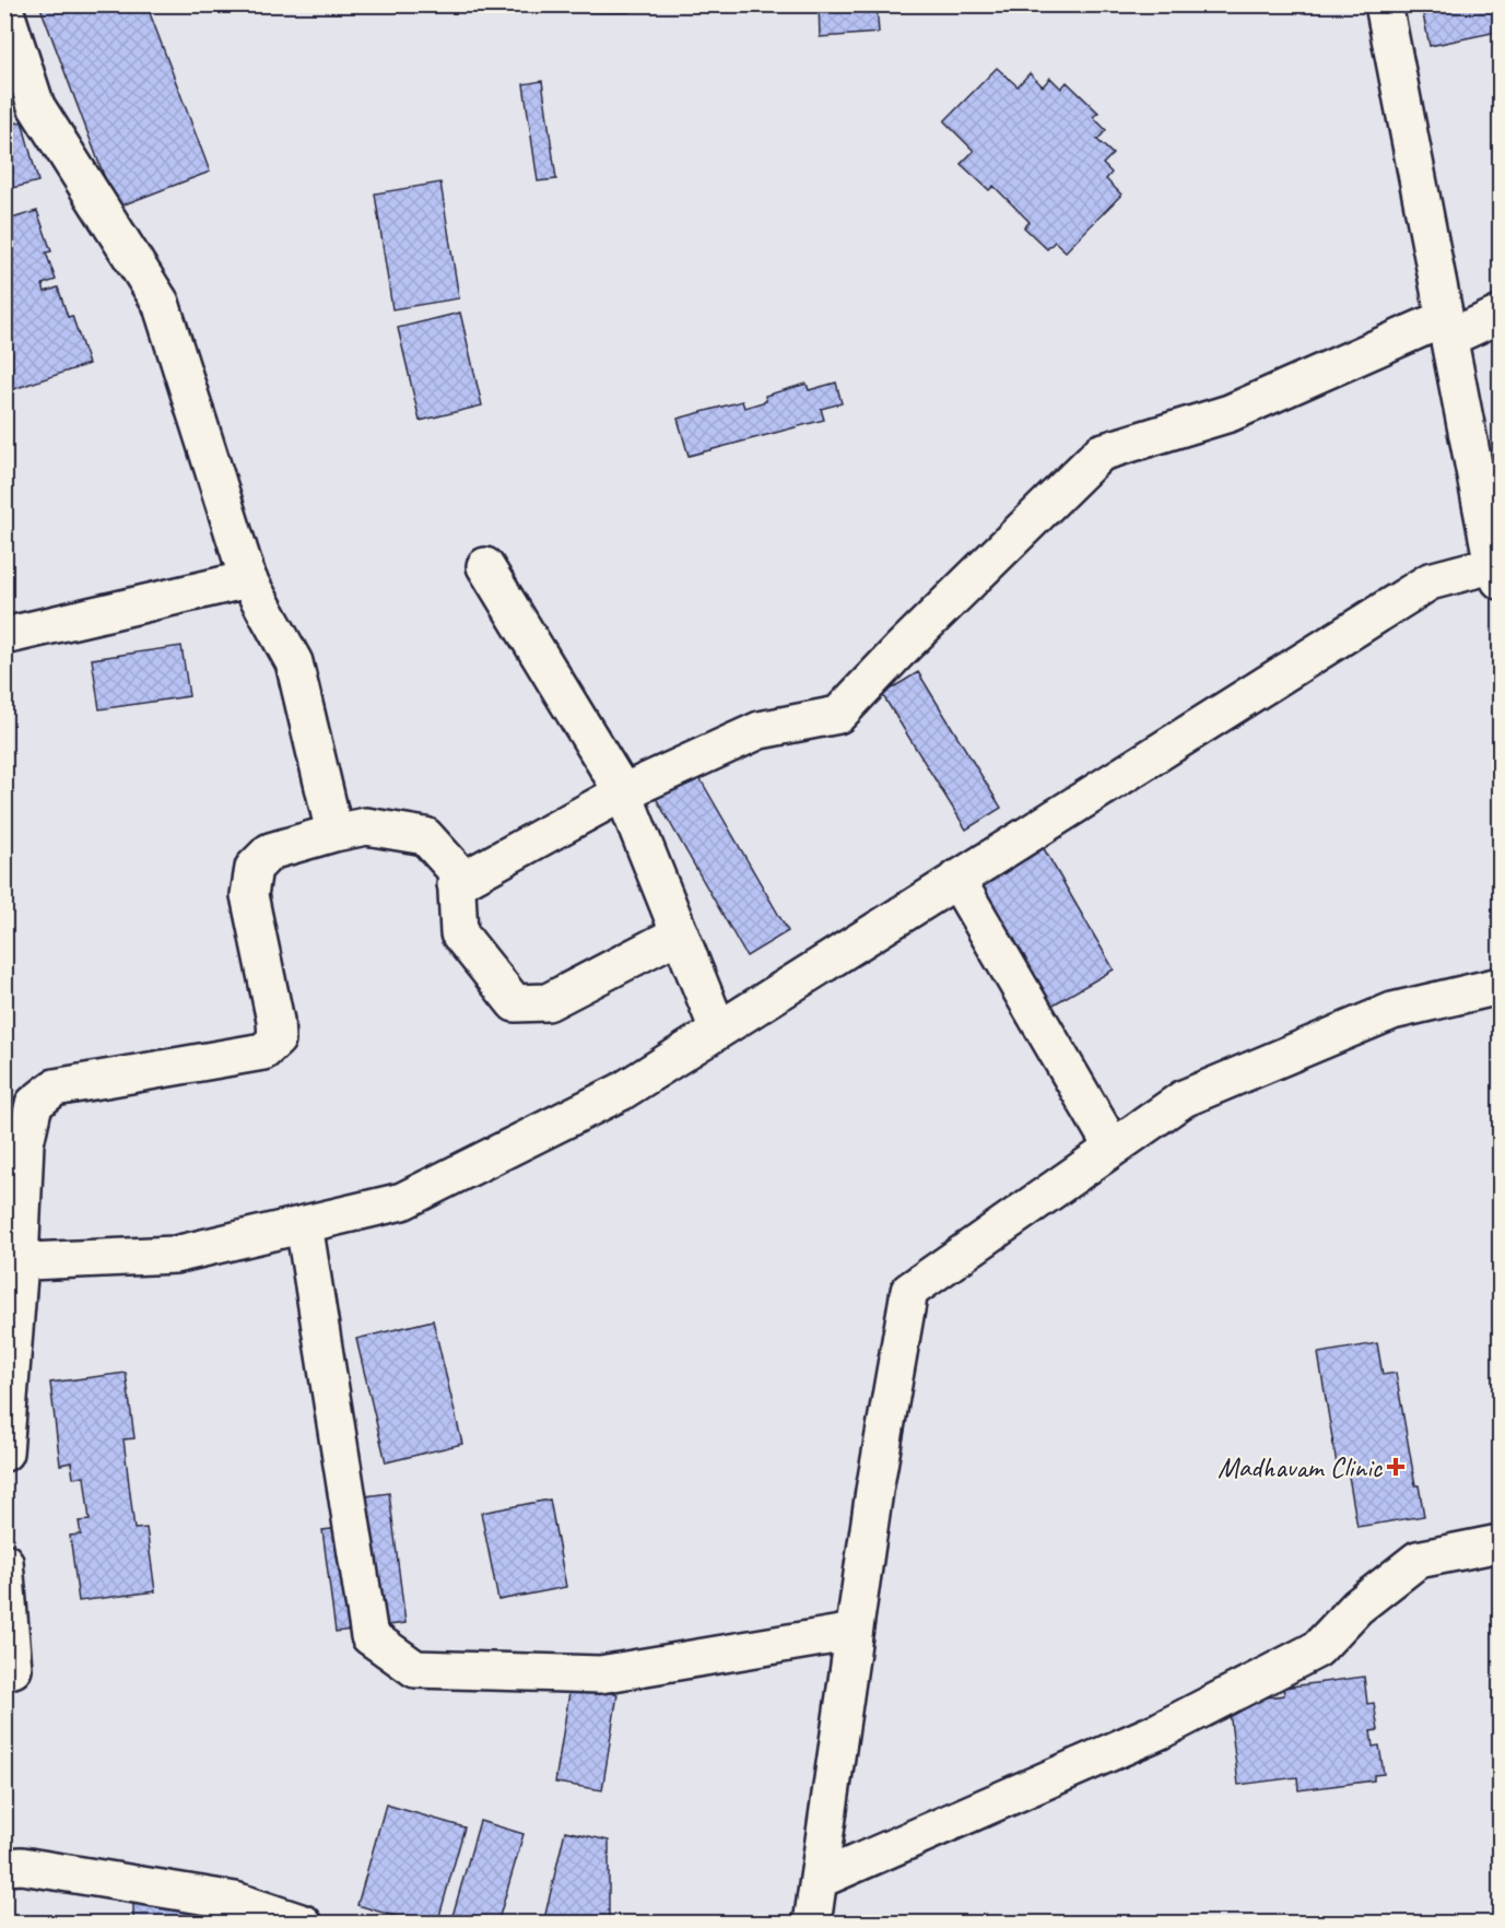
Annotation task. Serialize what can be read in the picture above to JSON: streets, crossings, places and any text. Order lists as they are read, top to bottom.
{
  "places": {
    "health": ["Madhavam Clinic"]
  }
}
